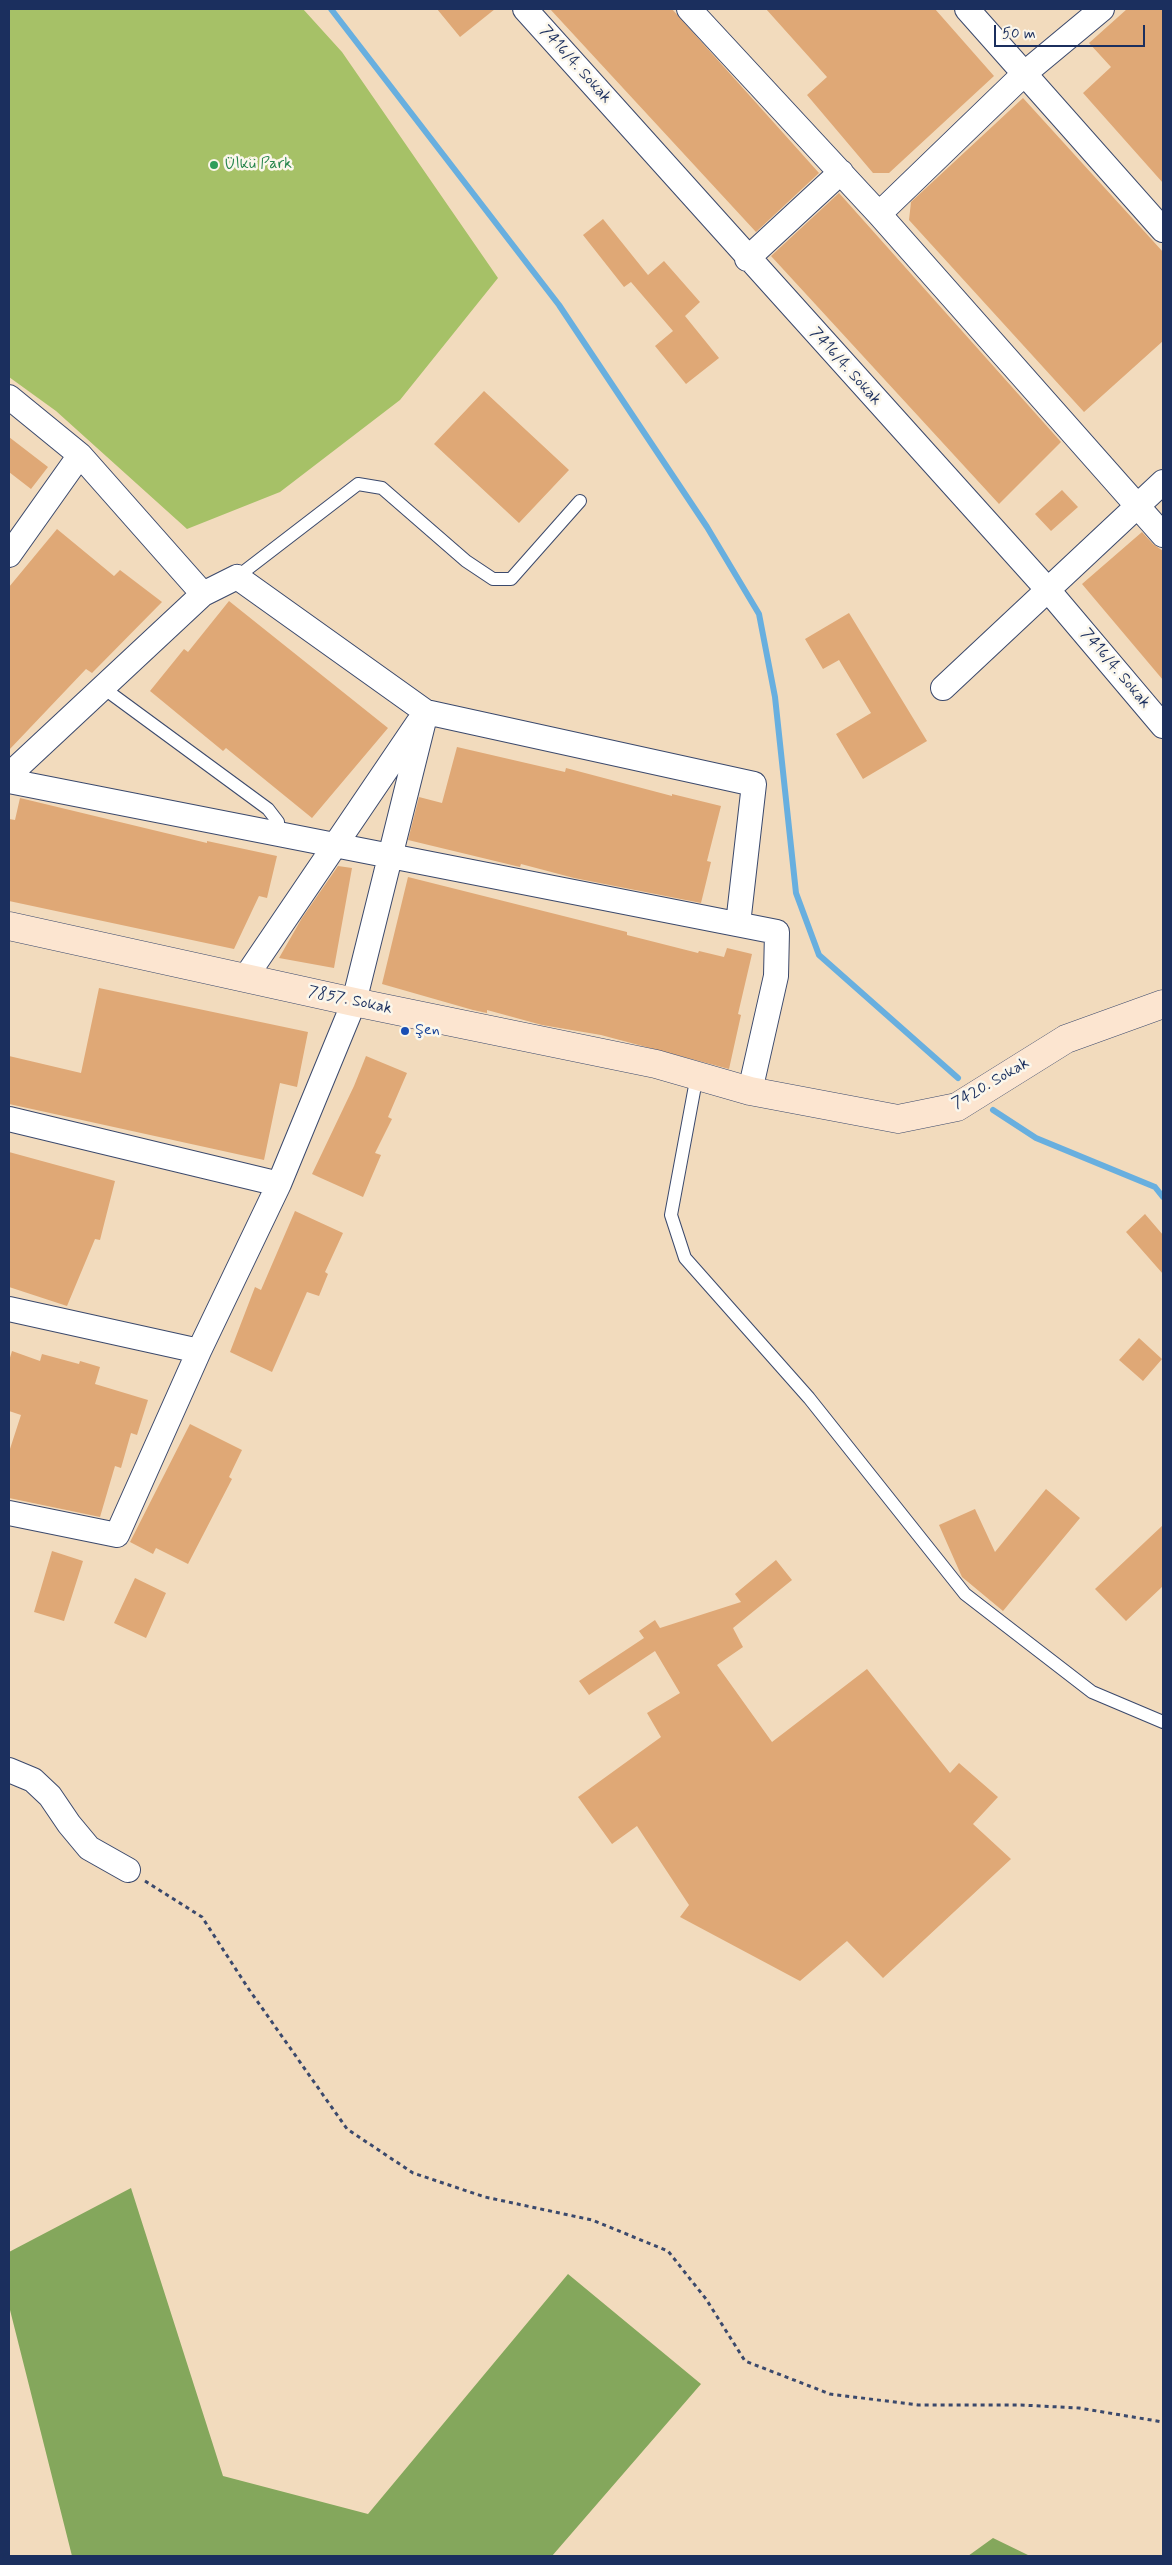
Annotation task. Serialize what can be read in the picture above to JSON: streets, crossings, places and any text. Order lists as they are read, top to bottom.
{
  "streets": {
    "street": ["7416/4. Sokak", "7857. Sokak", "7420. Sokak"]
  },
  "crossings": [
    ["7857. Sokak", "7420. Sokak"]
  ],
  "places": ["Ülkü Park", "Şen"],
  "scale_bar": "50 m"
}
